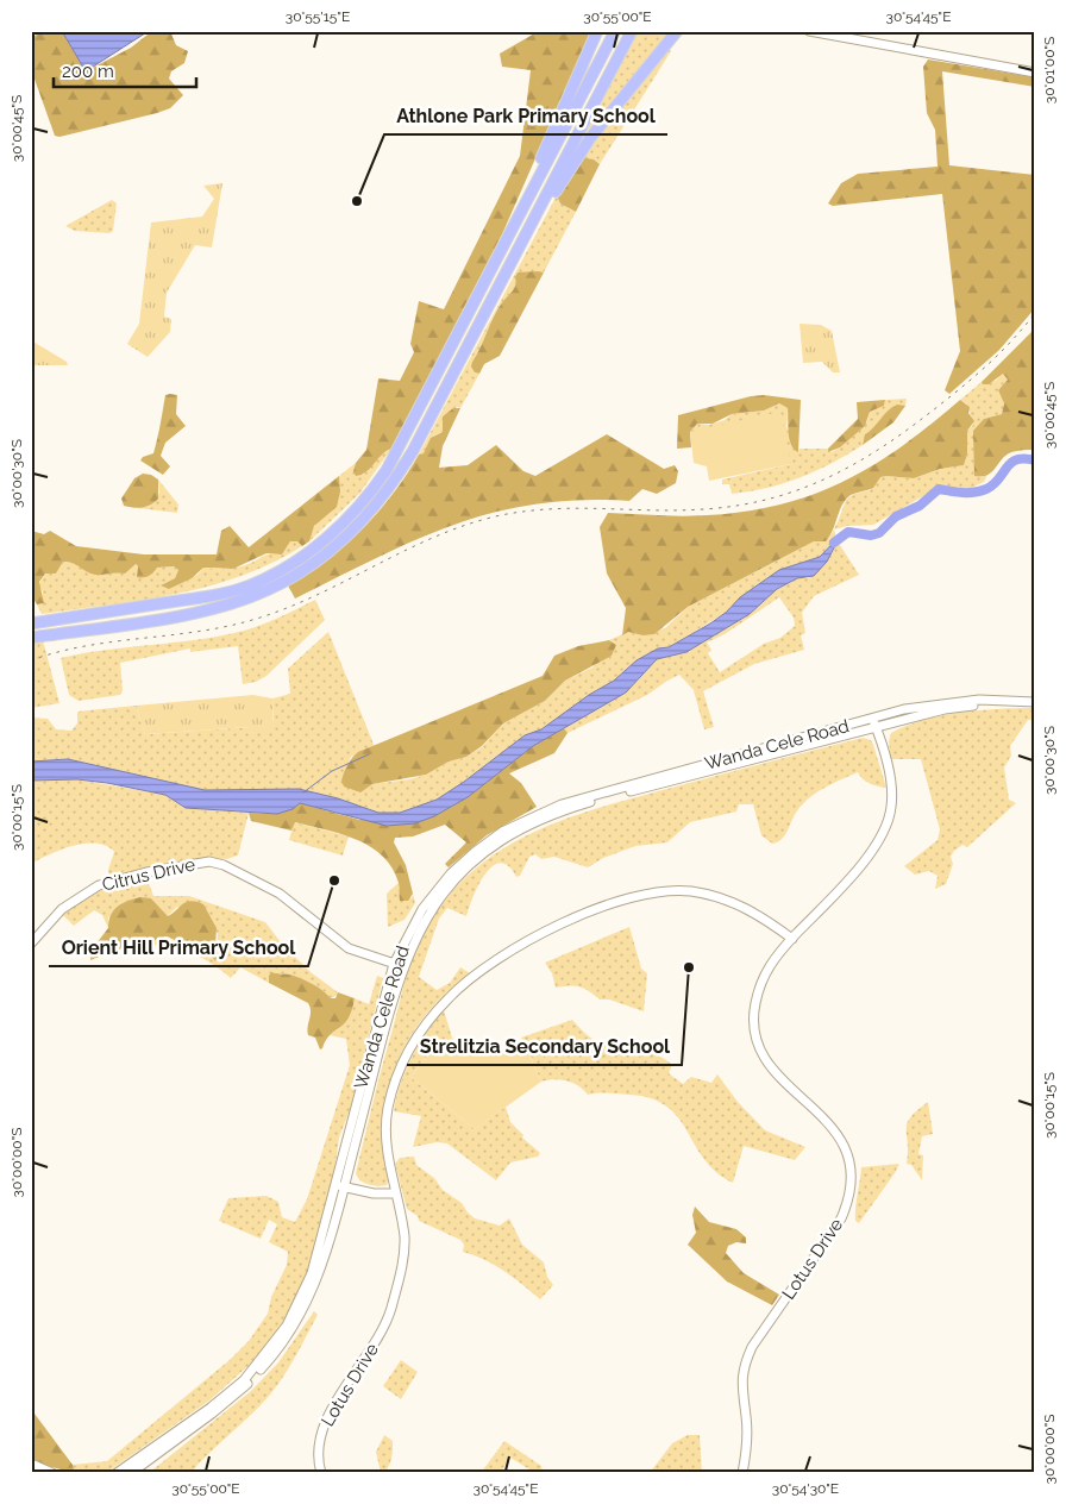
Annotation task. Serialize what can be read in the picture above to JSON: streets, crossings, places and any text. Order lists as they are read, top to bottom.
{
  "streets": {
    "street": ["Wanda Cele Road", "Citrus Drive", "Lotus Drive"]
  },
  "crossings": [
    ["Wanda Cele Road", "Citrus Drive"],
    ["Wanda Cele Road", "Lotus Drive"]
  ],
  "places": ["Athlone Park Primary School", "Orient Hill Primary School", "Strelitzia Secondary School"],
  "scale_bar": "200 m",
  "coordinates": [
    "30°55'15\"E",
    "30°55'00\"E",
    "30°54'45\"E",
    "30°01'00\"S",
    "30°00'45\"S",
    "30°00'30\"S",
    "30°00'15\"S",
    "30°00'00\"S",
    "30°54'30\"E"
  ]
}
